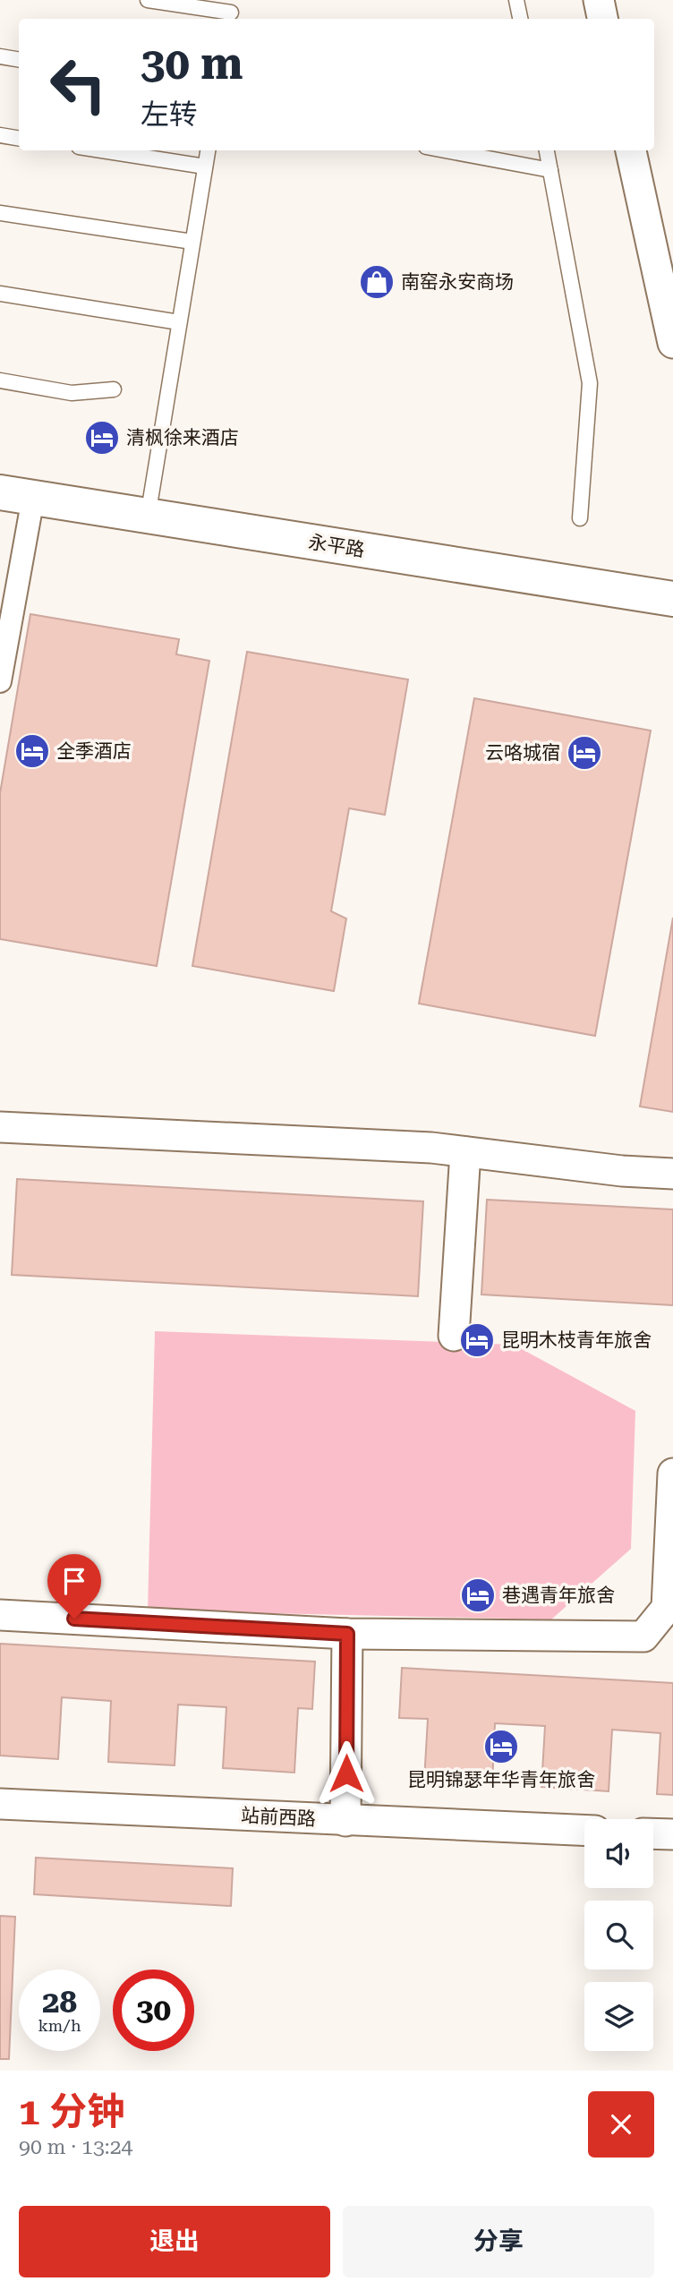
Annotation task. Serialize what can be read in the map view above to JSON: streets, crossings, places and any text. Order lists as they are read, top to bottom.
{
  "streets": {
    "street": ["永平路", "站前西路"]
  },
  "places": {
    "shop": ["南窑永安商场"],
    "hotel": [
      "清枫徐来酒店",
      "全季酒店",
      "云咯城宿",
      "昆明木枝青年旅舍",
      "巷遇青年旅舍",
      "昆明锦瑟年华青年旅舍"
    ]
  },
  "page": {
    "turn": ["30 m", "左转"],
    "speed": "28 km/h",
    "limit": "30",
    "heading": ["1 分钟", "90 m · 13:24"],
    "buttons": ["退出", "分享"]
  }
}
